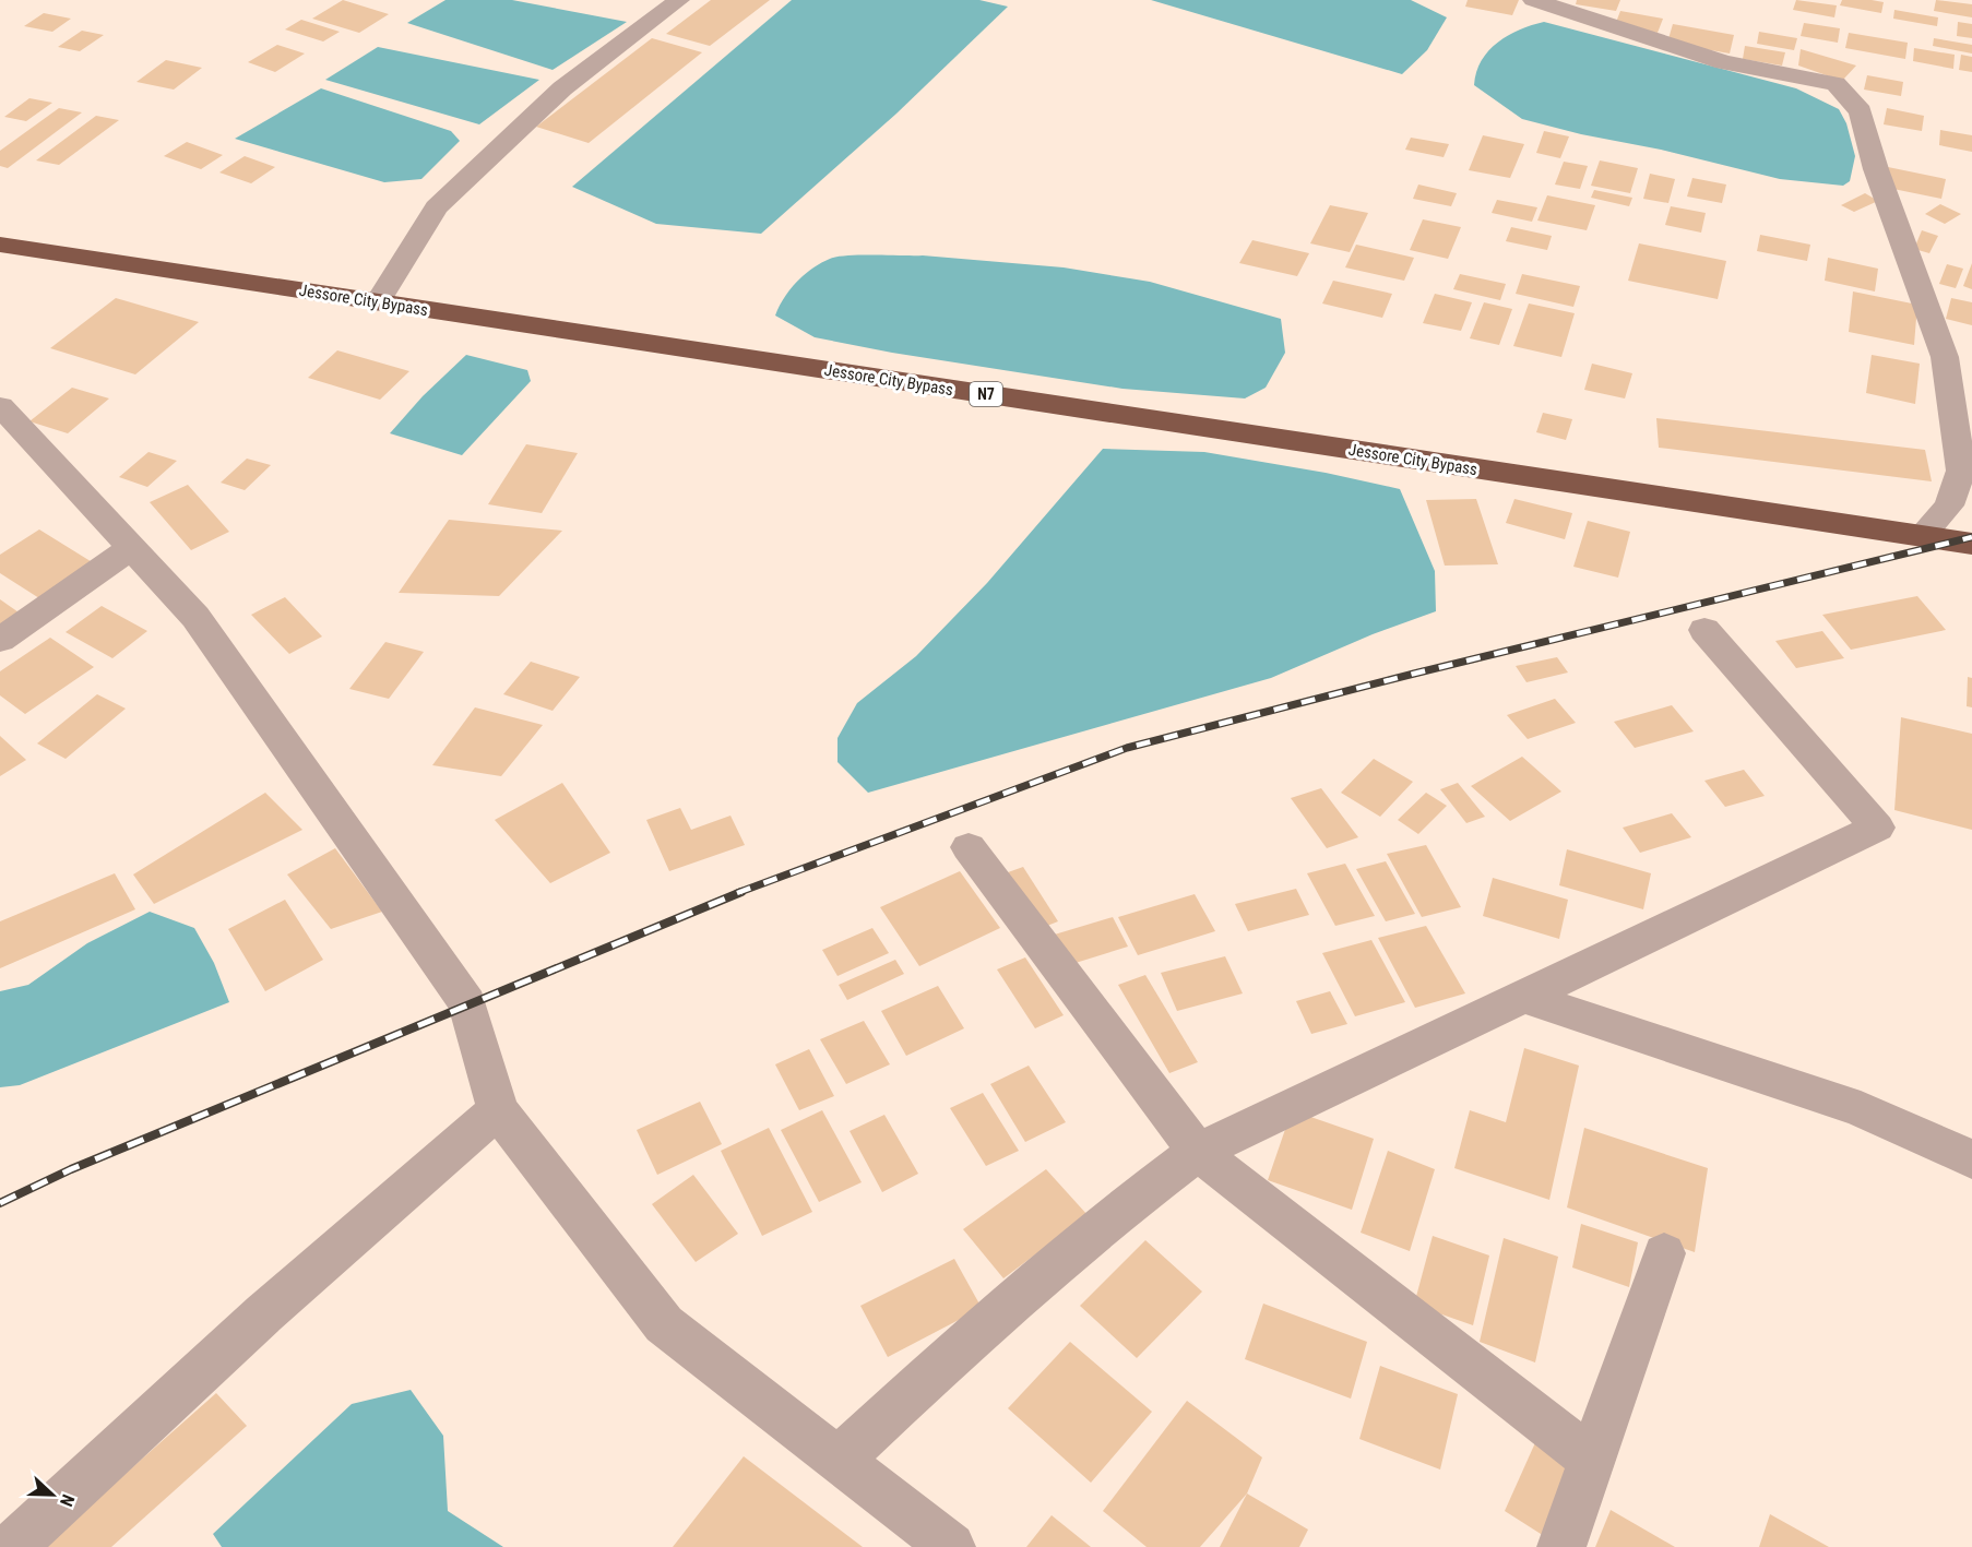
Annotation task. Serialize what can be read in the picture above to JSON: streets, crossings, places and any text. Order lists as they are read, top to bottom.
{
  "streets": {
    "highway": ["Jessore City Bypass", "N7"]
  },
  "north": "right"
}
